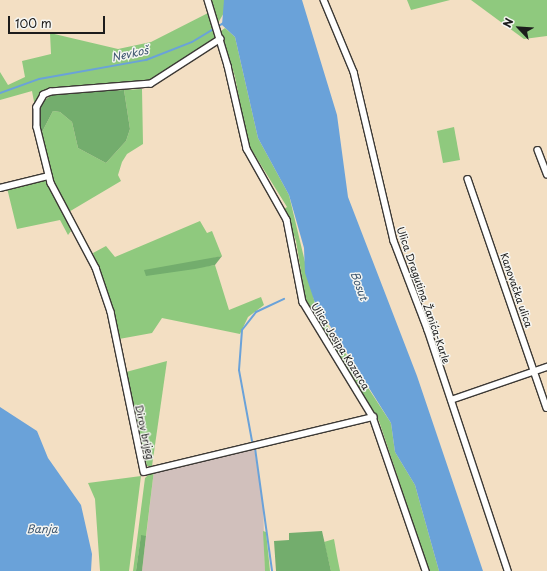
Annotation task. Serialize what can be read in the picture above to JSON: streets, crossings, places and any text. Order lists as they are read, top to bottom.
{
  "streets": {
    "street": [
      "Kanovačka ulica",
      "Ulica Dragutina Žanića-Karle",
      "Ulica Josipa Kozarca",
      "Dirov brijeg"
    ]
  },
  "crossings": [
    ["Ulica Josipa Kozarca", "Dirov brijeg"]
  ],
  "water": ["Nevkoš", "Bosut", "Banja"],
  "scale_bar": "100 m",
  "north": "top left"
}
